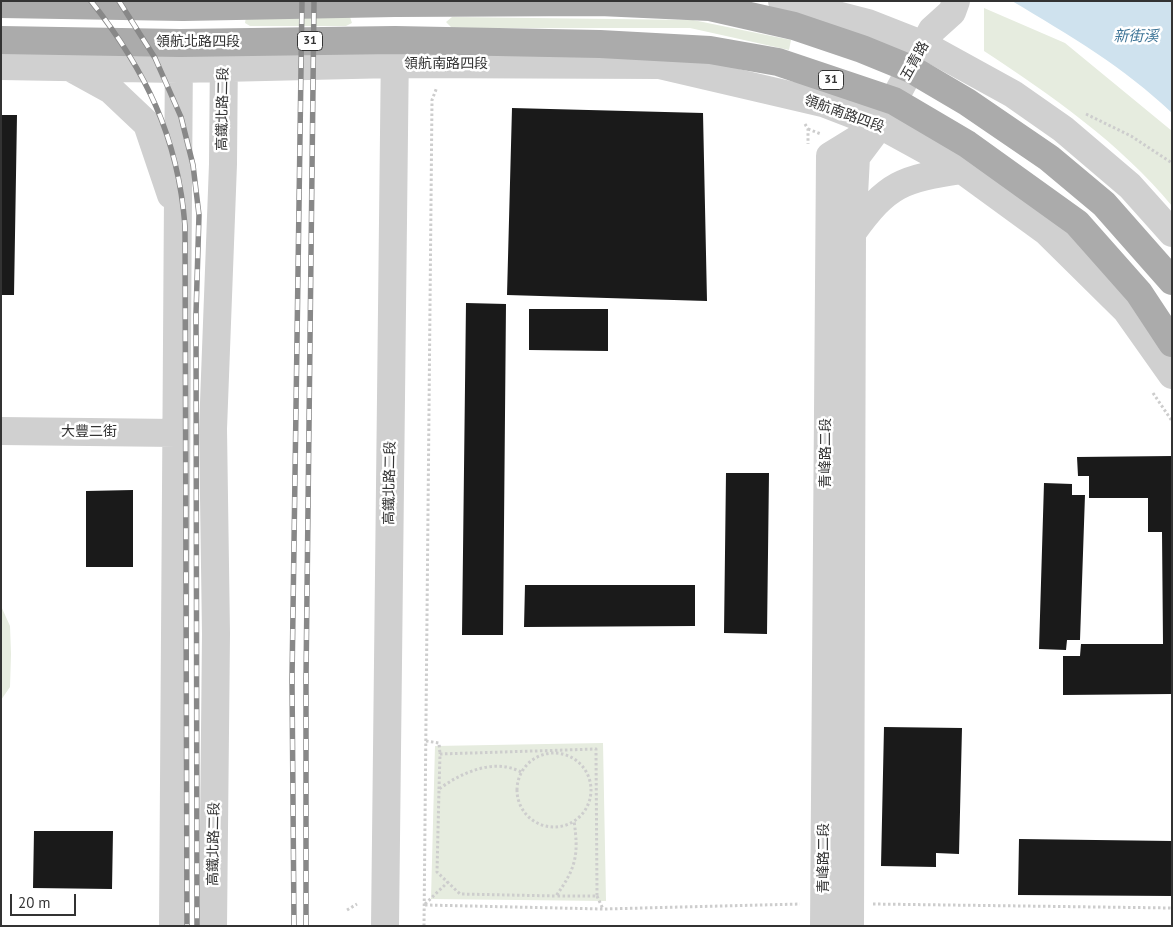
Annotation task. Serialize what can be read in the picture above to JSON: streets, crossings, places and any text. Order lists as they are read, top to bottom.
{
  "streets": {
    "main road": ["31", "領航北路四段", "領航南路四段"],
    "street": [
      "五青路",
      "高鐵北路二段",
      "大豐二街",
      "青峰路二段"
    ]
  },
  "crossings": [
    ["領航北路四段", "領航南路四段"],
    ["領航北路四段", "高鐵北路二段"],
    ["五青路", "領航南路四段"],
    ["五青路", "青峰路二段"],
    ["領航南路四段", "高鐵北路二段"],
    ["領航南路四段", "青峰路二段"]
  ],
  "water": ["新街溪"],
  "scale_bar": "20 m"
}
